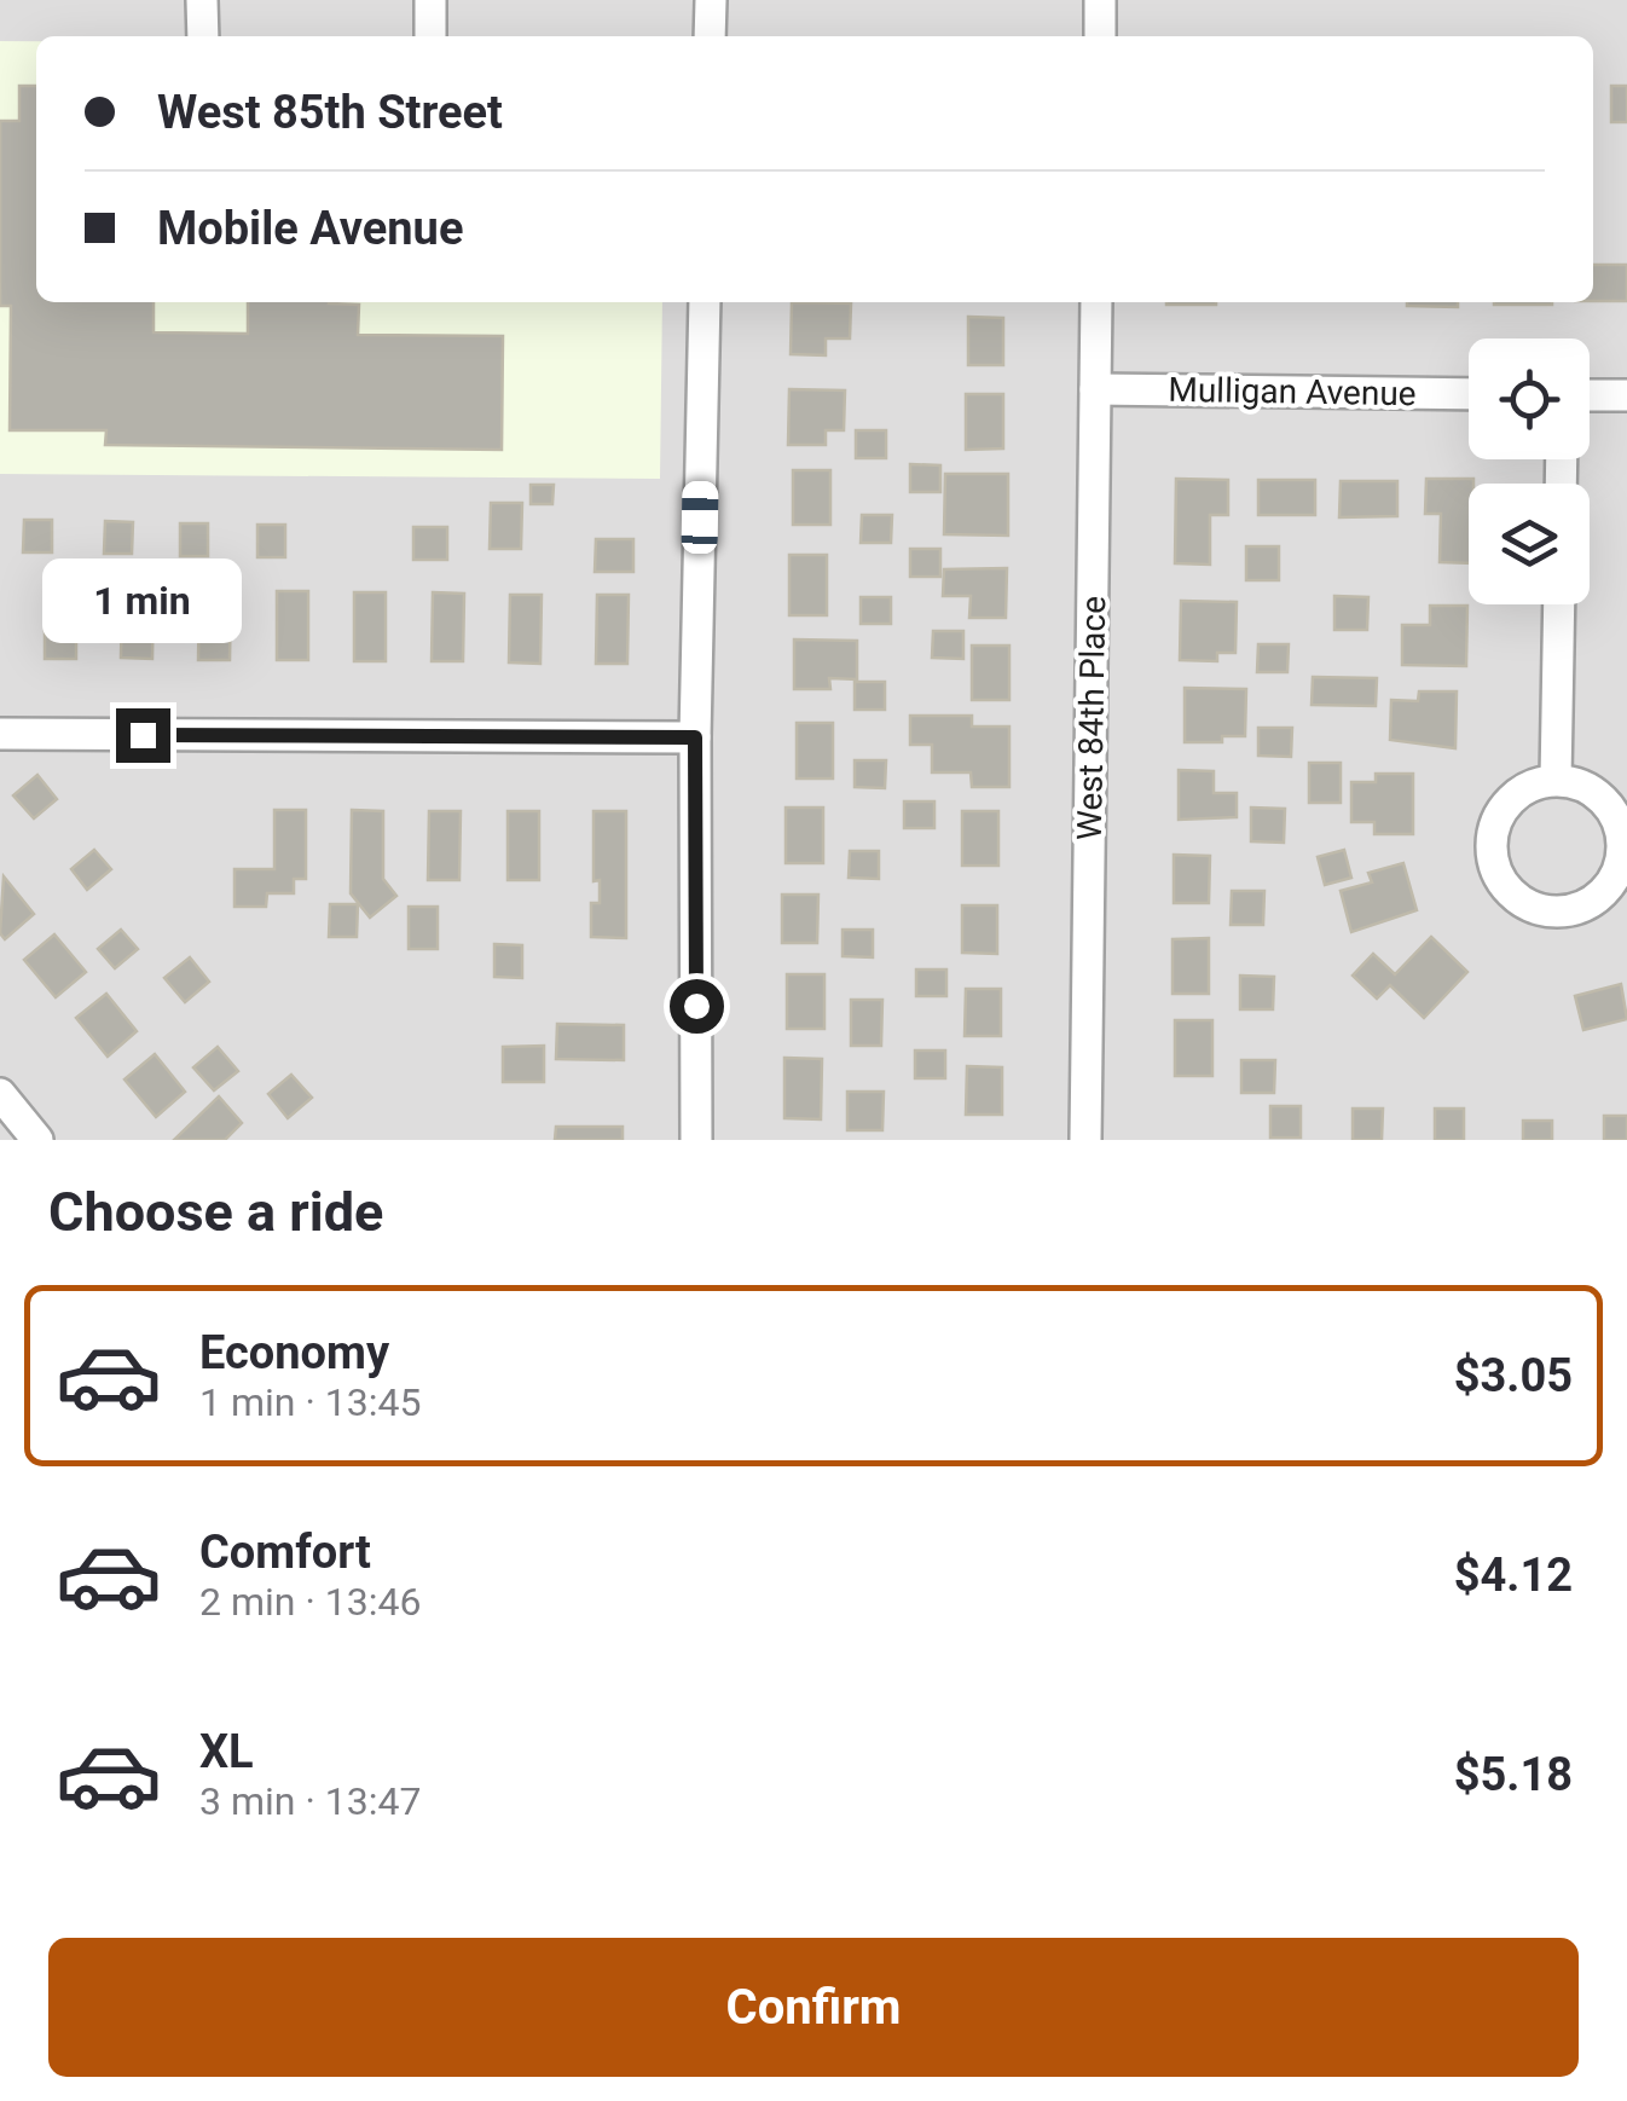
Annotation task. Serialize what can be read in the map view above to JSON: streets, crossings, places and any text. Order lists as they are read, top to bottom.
{
  "streets": {
    "street": ["Mulligan Avenue", "West 84th Place"]
  },
  "crossings": [
    ["Mulligan Avenue", "West 84th Place"]
  ],
  "page": {
    "banner": ["West 85th Street", "Mobile Avenue"],
    "bubble": "1 min",
    "heading": "Choose a ride",
    "list": [
      {
        "name": "Economy",
        "note": "1 min · 13:45",
        "value": "$3.05"
      },
      {
        "name": "Comfort",
        "note": "2 min · 13:46",
        "value": "$4.12"
      },
      {
        "name": "XL",
        "note": "3 min · 13:47",
        "value": "$5.18"
      }
    ],
    "buttons": "Confirm"
  }
}
